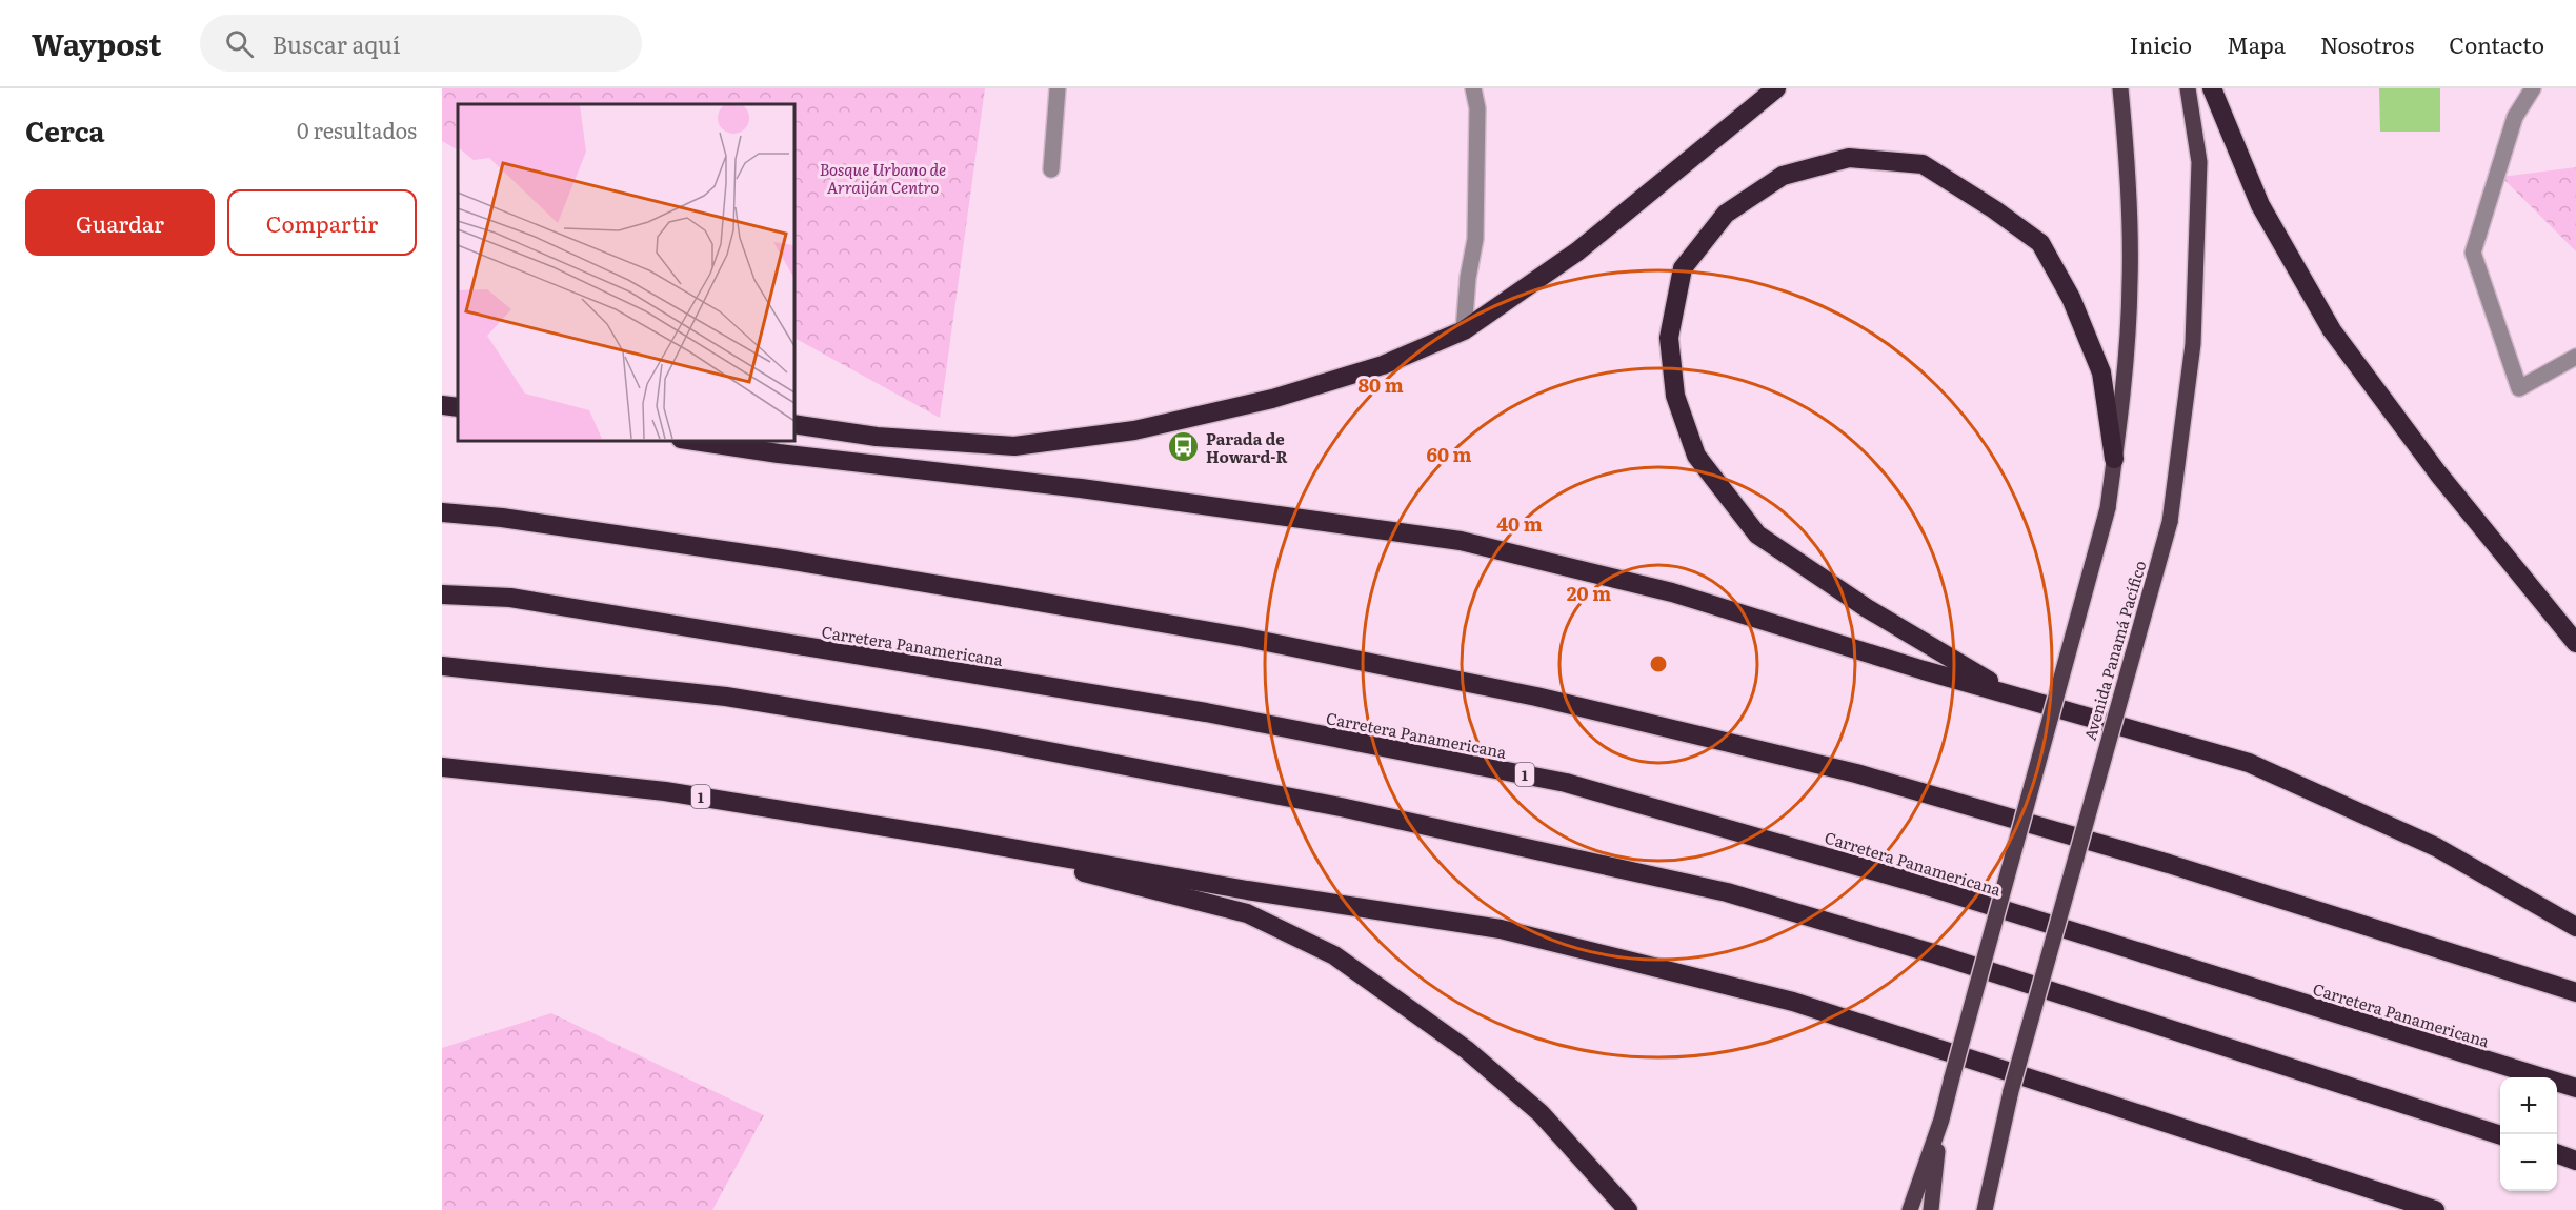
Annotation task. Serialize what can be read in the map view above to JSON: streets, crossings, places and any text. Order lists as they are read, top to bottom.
{
  "streets": {
    "highway": ["Carretera Panamericana", "1"],
    "main road": ["Avenida Panamá Pacífico"]
  },
  "parks": ["Bosque Urbano de Arraiján Centro"],
  "places": {
    "bus stop": ["Parada de Howard-R"]
  },
  "page": {
    "header": "Waypost",
    "search": "Buscar aquí",
    "nav": [
      "Inicio",
      "Mapa",
      "Nosotros",
      "Contacto"
    ],
    "heading": ["Cerca", "0 resultados"],
    "buttons": ["Guardar", "Compartir"],
    "map_buttons": ["+", "−"]
  },
  "rings": [
    "80 m",
    "60 m",
    "40 m",
    "20 m"
  ]
}
